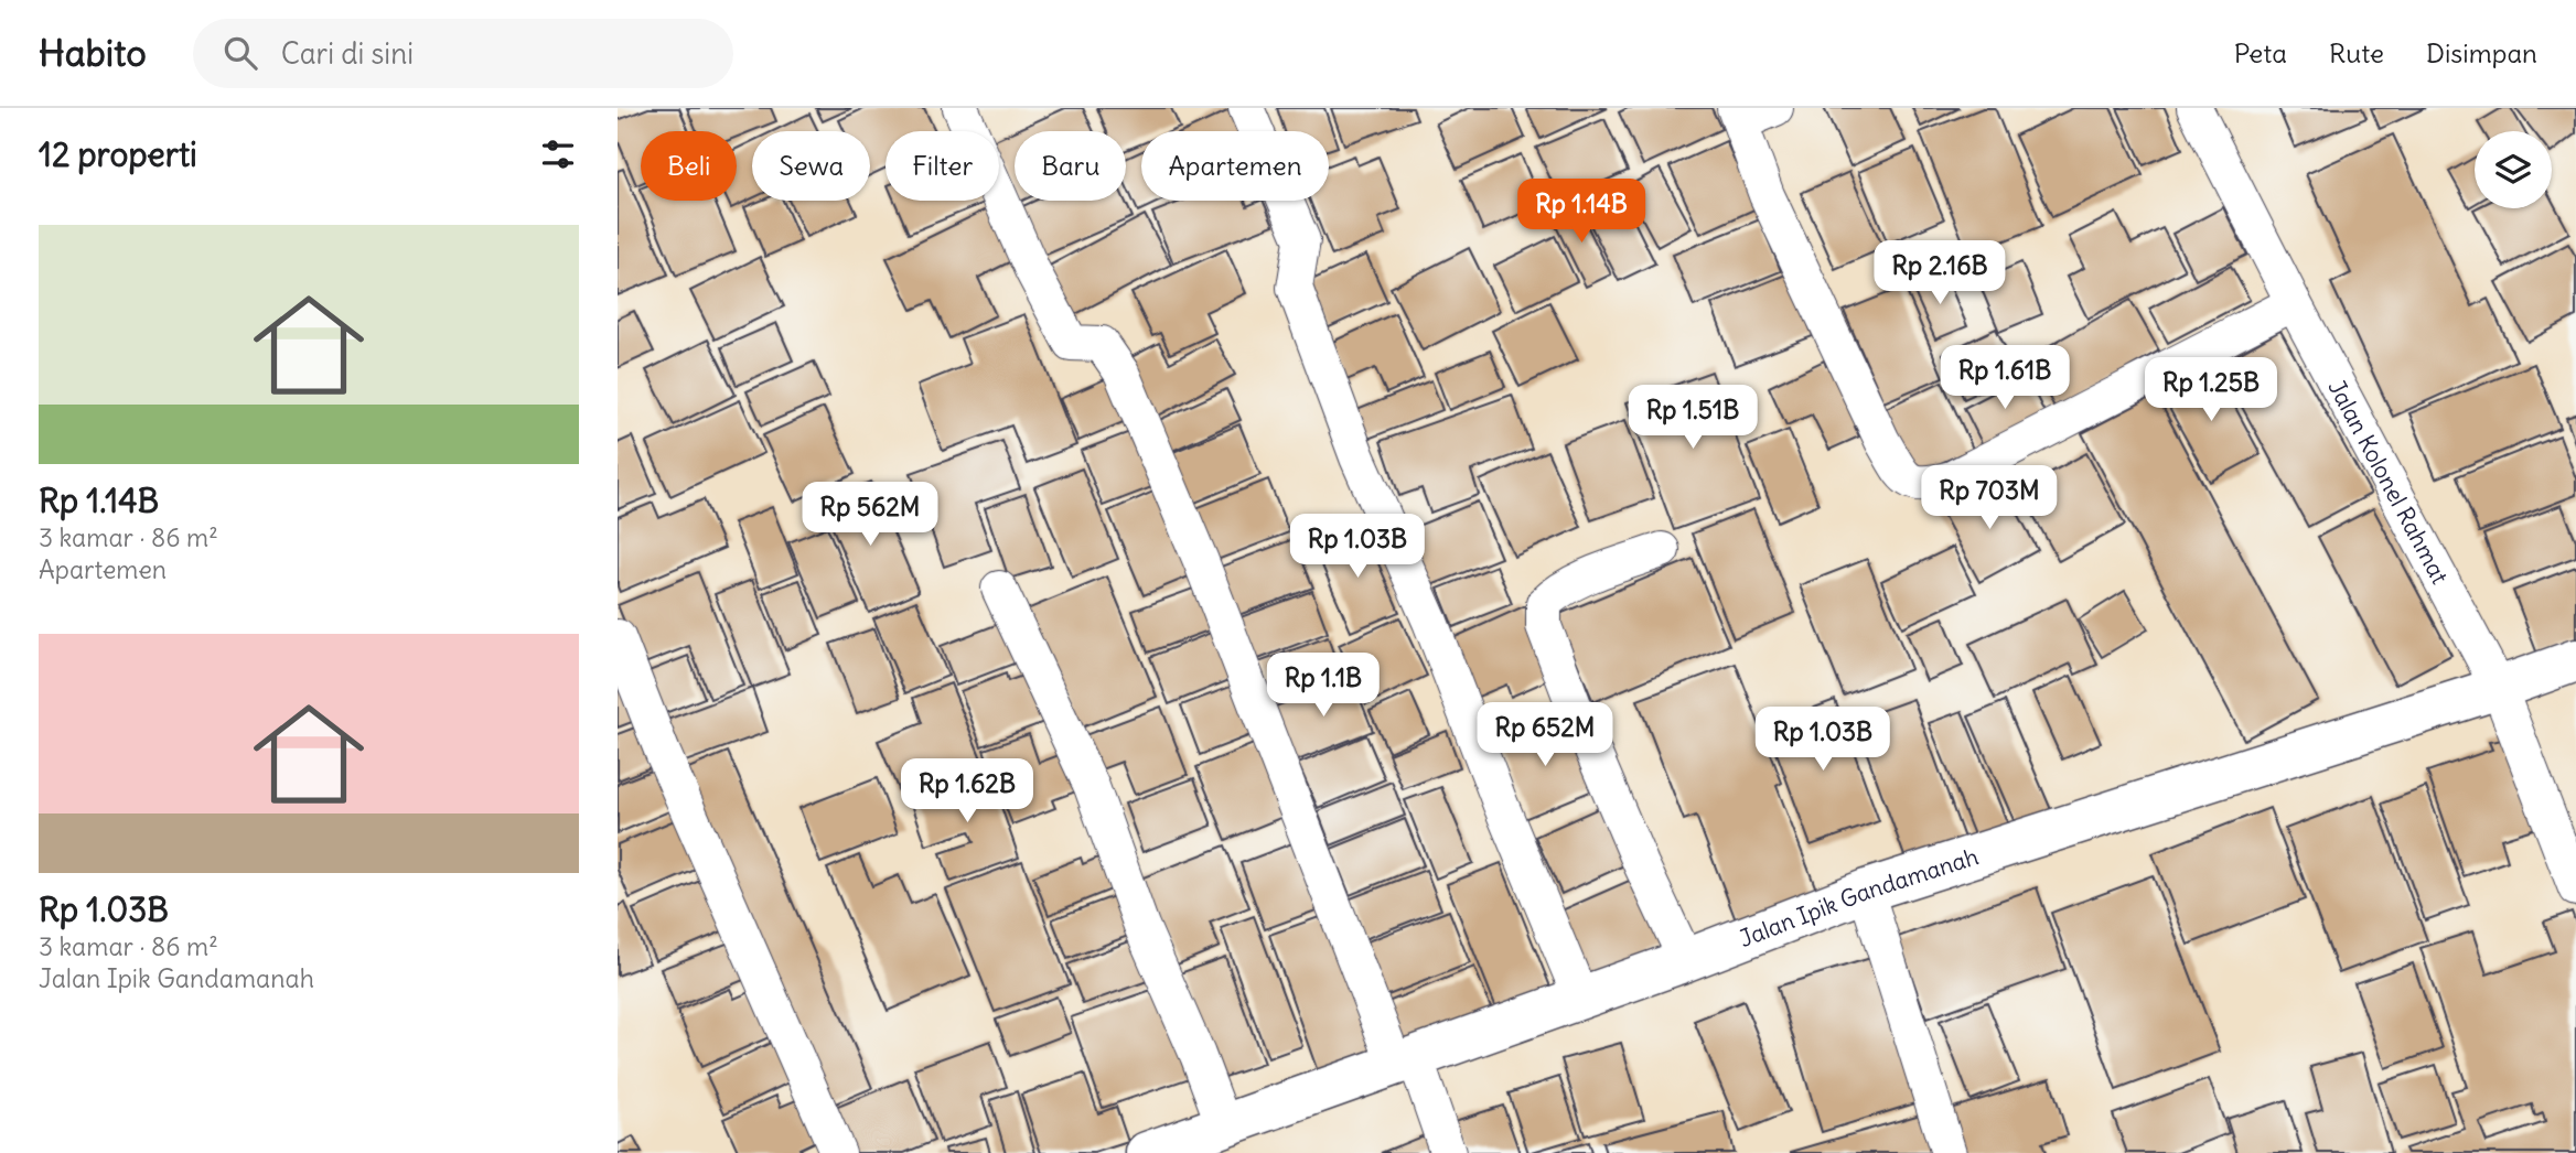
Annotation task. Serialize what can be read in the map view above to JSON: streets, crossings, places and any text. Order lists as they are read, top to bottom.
{
  "streets": {
    "street": ["Jalan Kolonel Rahmat", "Jalan Ipik Gandamanah"]
  },
  "crossings": [
    ["Jalan Kolonel Rahmat", "Jalan Ipik Gandamanah"]
  ],
  "page": {
    "header": "Habito",
    "search": "Cari di sini",
    "nav": ["Peta", "Rute", "Disimpan"],
    "heading": "12 properti",
    "chip": [
      "Beli",
      "Sewa",
      "Filter",
      "Baru",
      "Apartemen"
    ],
    "price": [
      "Rp 1.14B",
      "Rp 2.16B",
      "Rp 1.61B",
      "Rp 1.25B",
      "Rp 1.51B",
      "Rp 703M",
      "Rp 562M",
      "Rp 1.03B",
      "Rp 1.1B",
      "Rp 652M",
      "Rp 1.03B",
      "Rp 1.62B"
    ],
    "list": [
      {
        "name": "Rp 1.14B",
        "note": "3 kamar · 86 m² · Apartemen"
      },
      {
        "name": "Rp 1.03B",
        "note": "3 kamar · 86 m² · Jalan Ipik Gandamanah"
      }
    ]
  }
}
